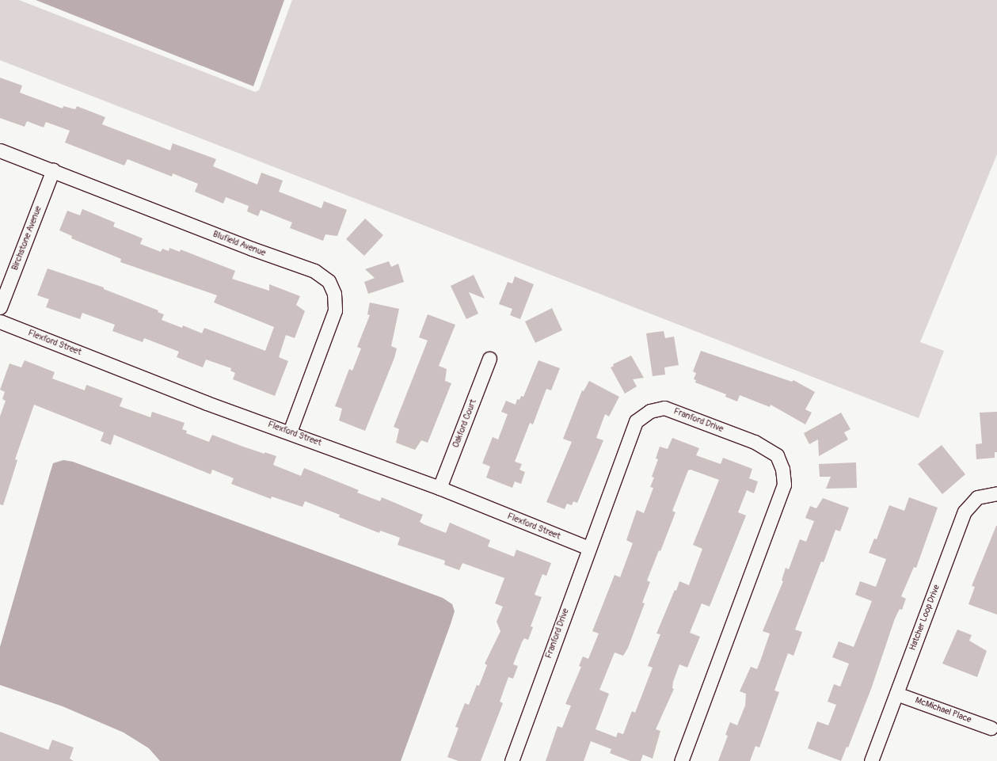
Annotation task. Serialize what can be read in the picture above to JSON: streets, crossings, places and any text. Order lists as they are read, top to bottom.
{
  "streets": {
    "street": [
      "Birchstone Avenue",
      "Blufield Avenue",
      "Flexford Street",
      "Franford Drive",
      "Oakford Court",
      "Hatcher Loop Drive",
      "McMichael Place"
    ]
  },
  "crossings": [
    ["Birchstone Avenue", "Blufield Avenue"],
    ["Blufield Avenue", "Flexford Street"],
    ["Flexford Street", "Franford Drive"],
    ["Flexford Street", "Oakford Court"],
    ["Hatcher Loop Drive", "McMichael Place"]
  ]
}
